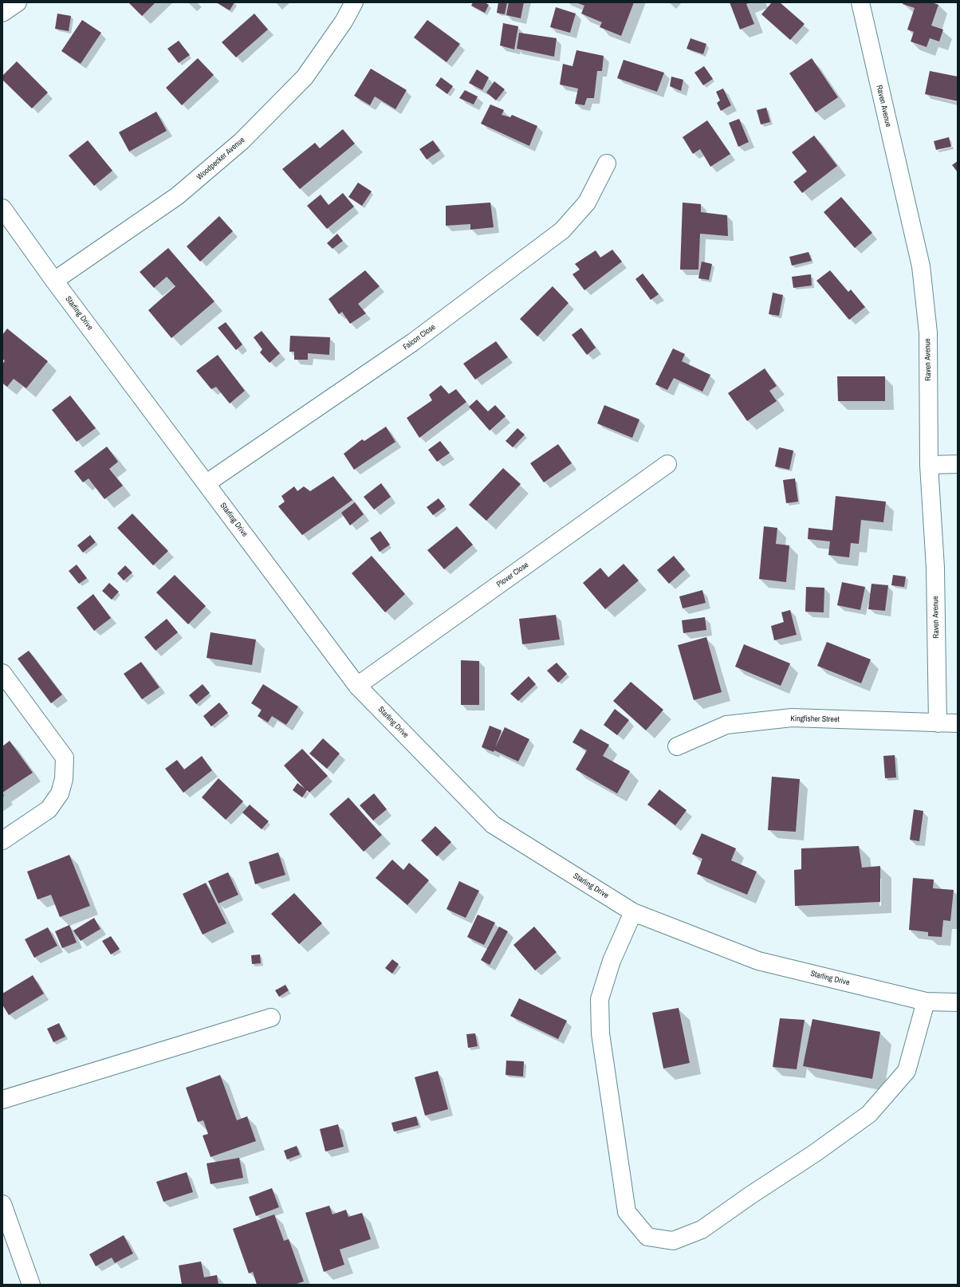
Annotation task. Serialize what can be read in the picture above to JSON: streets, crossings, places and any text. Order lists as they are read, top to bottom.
{
  "streets": {
    "street": [
      "Raven Avenue",
      "Woodpecker Avenue",
      "Starling Drive",
      "Falcon Close",
      "Plover Close",
      "Kingfisher Street"
    ]
  },
  "crossings": [
    ["Raven Avenue", "Kingfisher Street"],
    ["Woodpecker Avenue", "Starling Drive"],
    ["Starling Drive", "Falcon Close"],
    ["Starling Drive", "Plover Close"]
  ]
}
